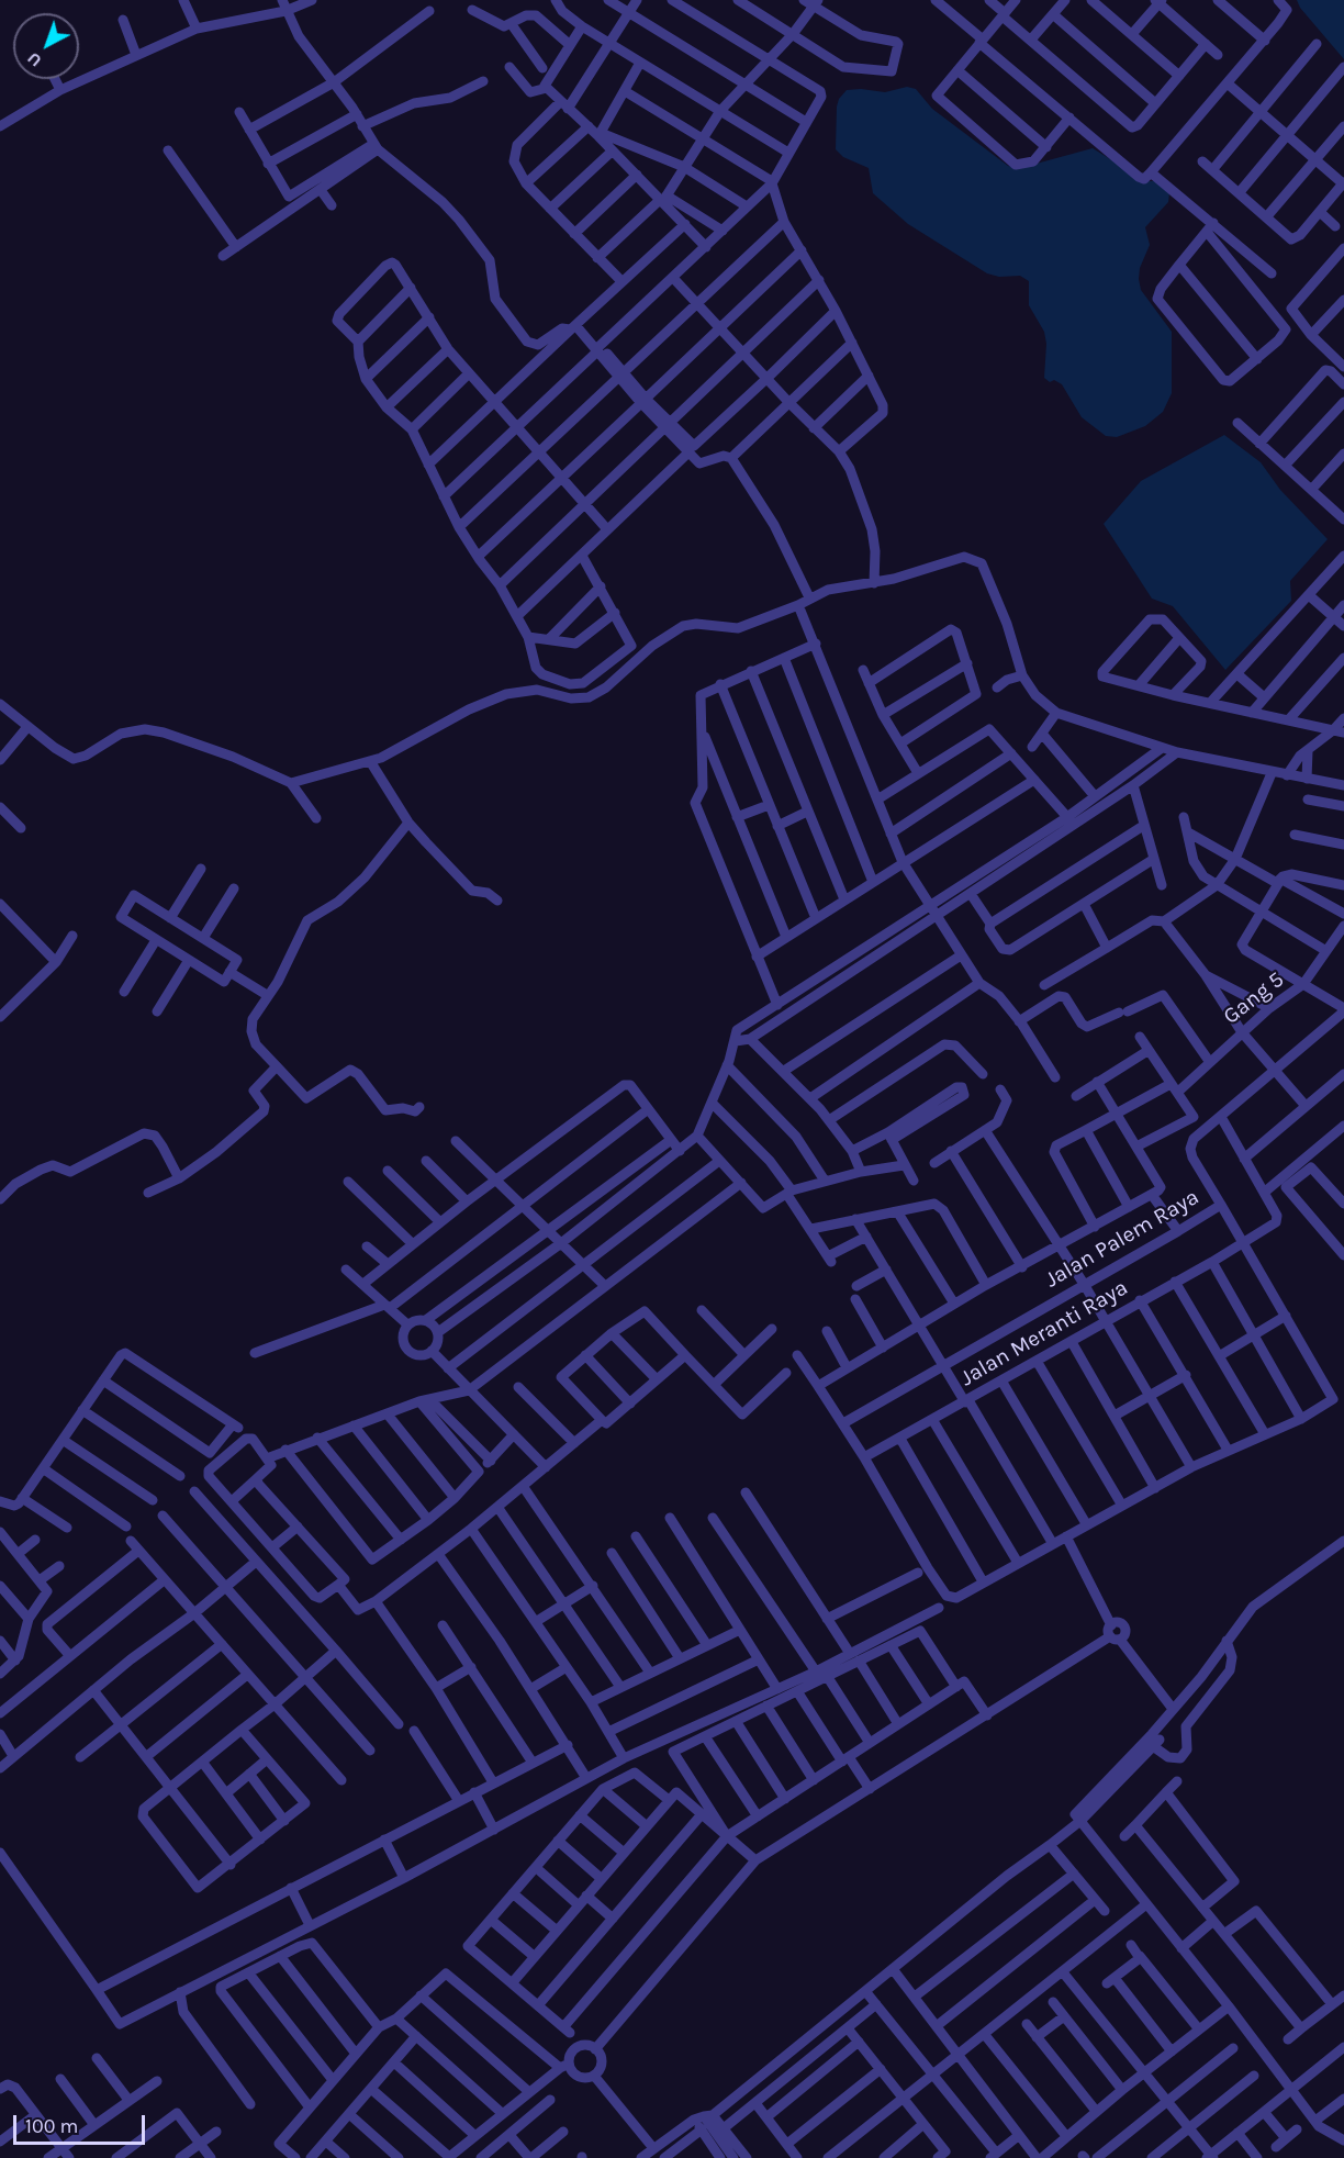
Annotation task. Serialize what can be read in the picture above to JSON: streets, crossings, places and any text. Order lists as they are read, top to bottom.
{
  "streets": {
    "street": ["Gang 5", "Jalan Palem Raya", "Jalan Meranti Raya"]
  },
  "scale_bar": "100 m",
  "north": "bottom left"
}
